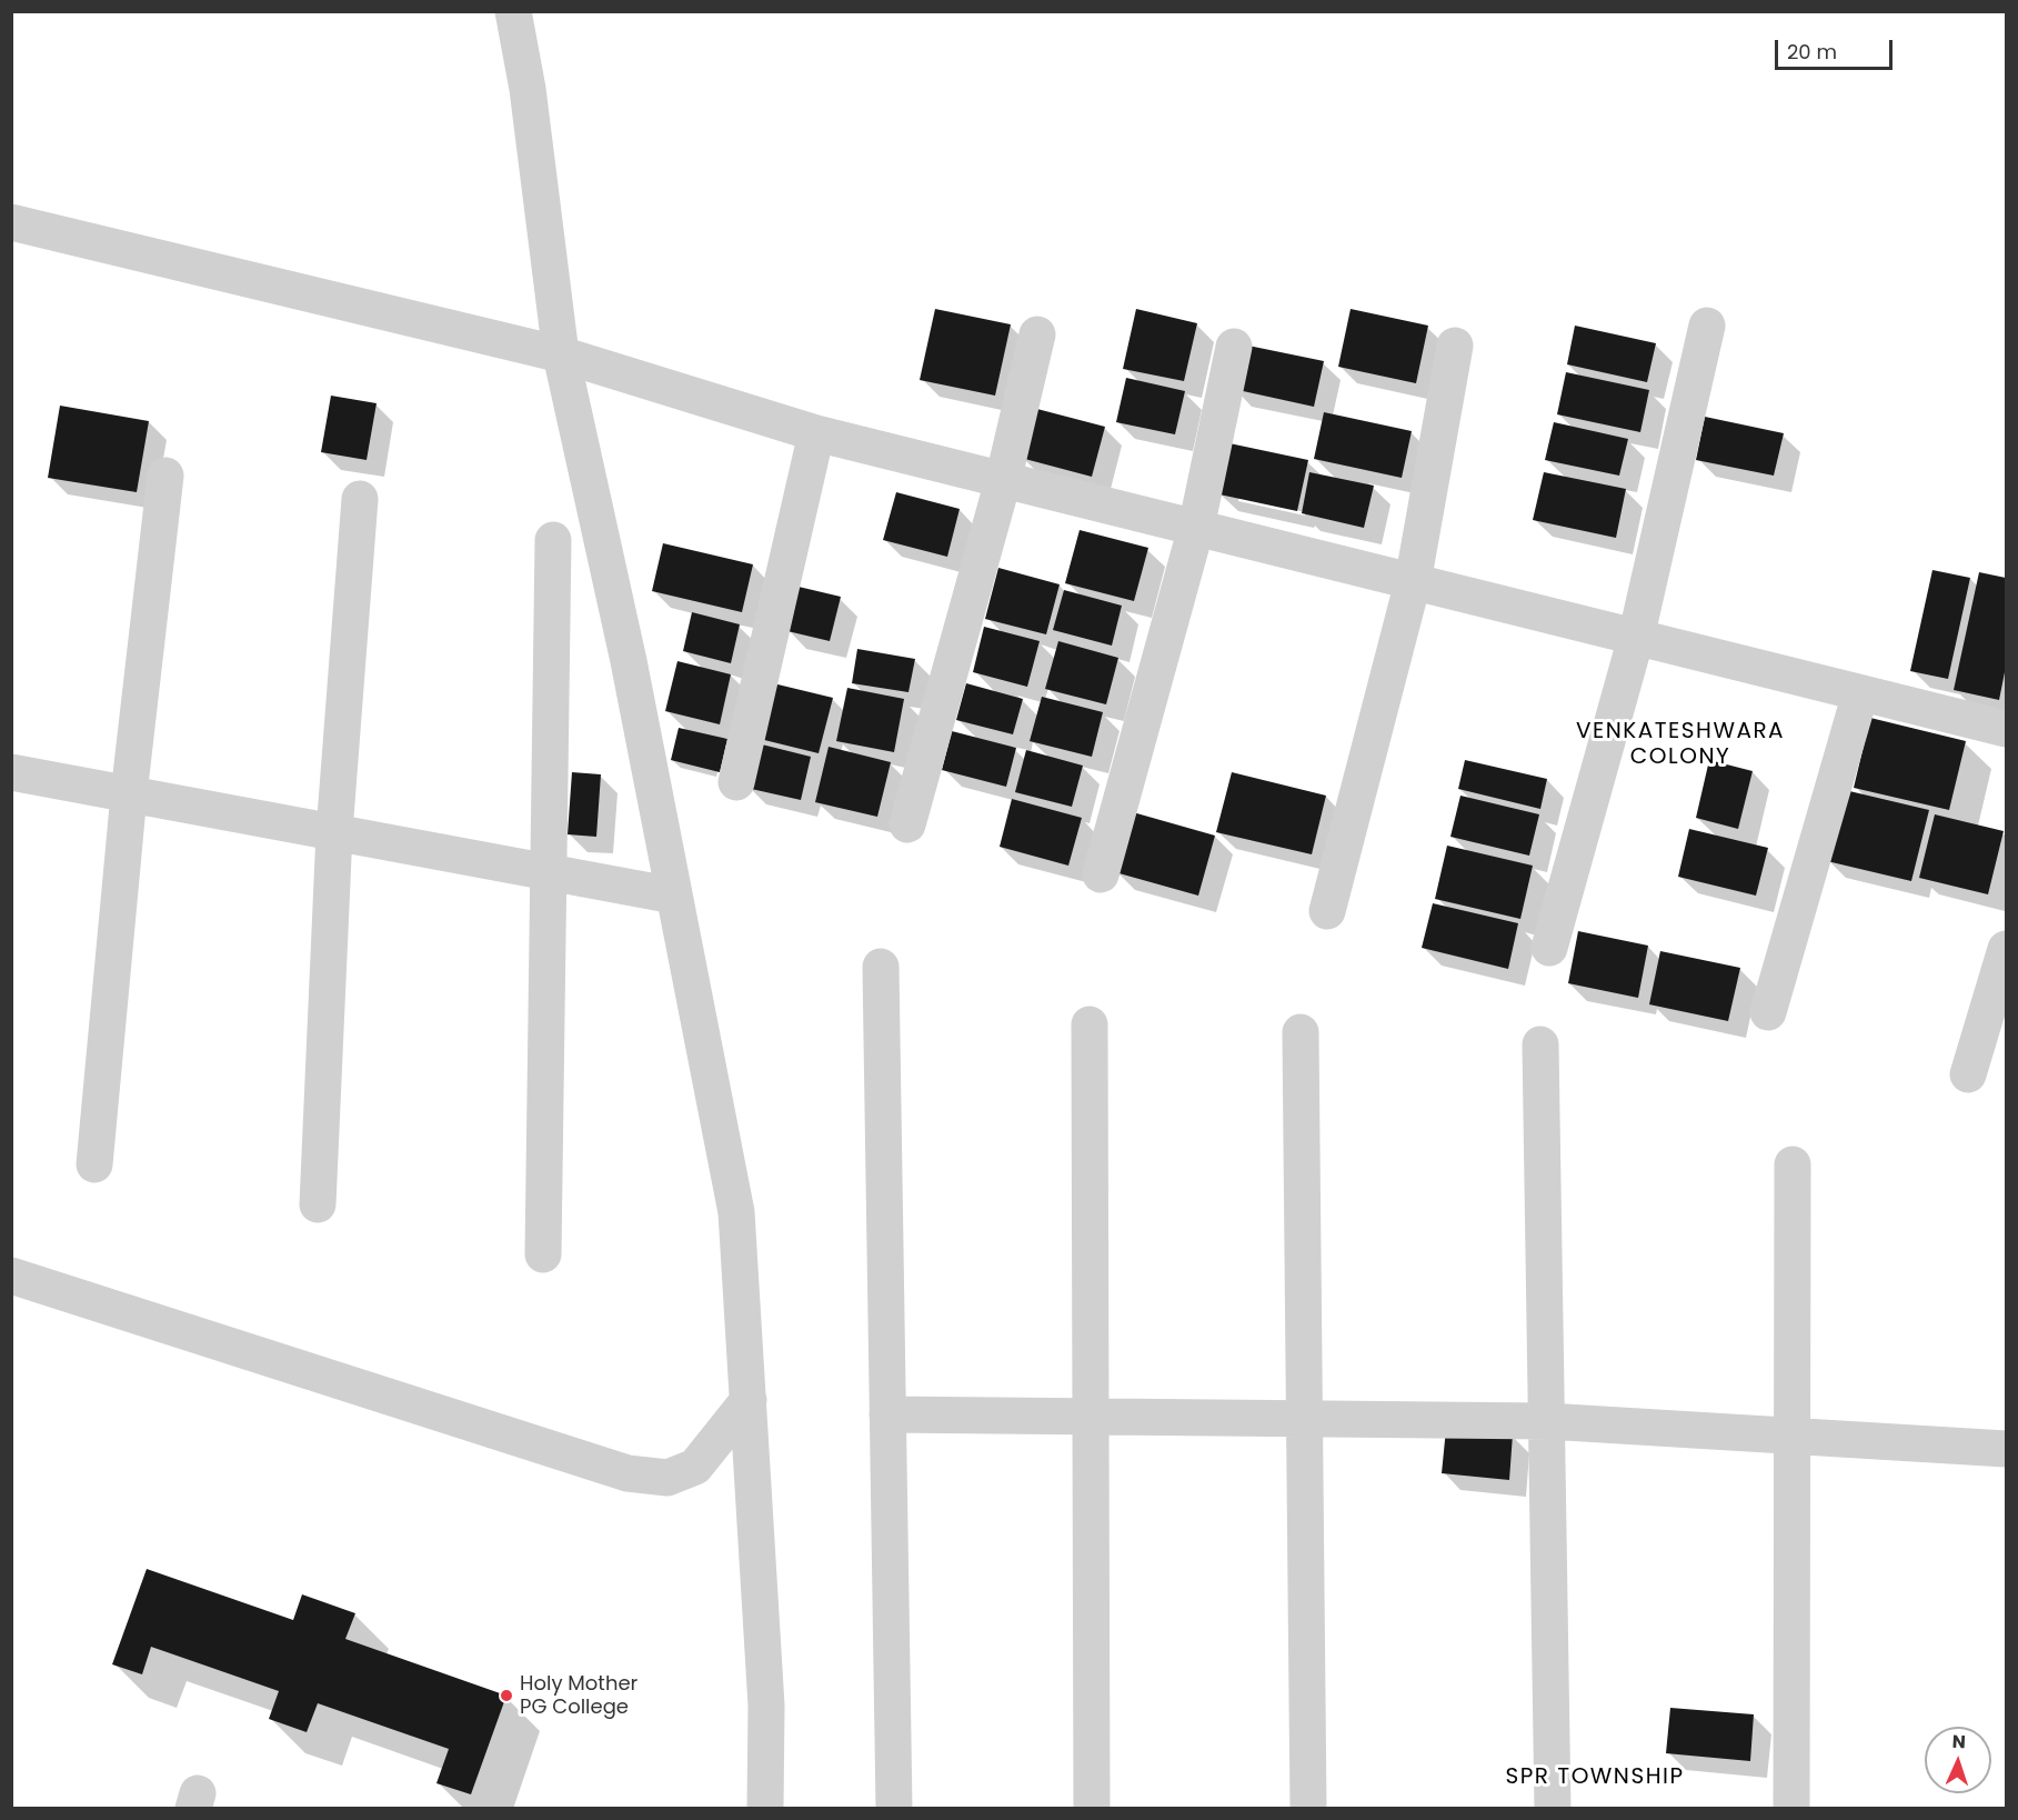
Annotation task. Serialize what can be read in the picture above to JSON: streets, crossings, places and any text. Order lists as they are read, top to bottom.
{
  "districts": ["VENKATESHWARA COLONY", "SPR TOWNSHIP"],
  "places": ["Holy Mother PG College"],
  "scale_bar": "20 m",
  "north": "top"
}
